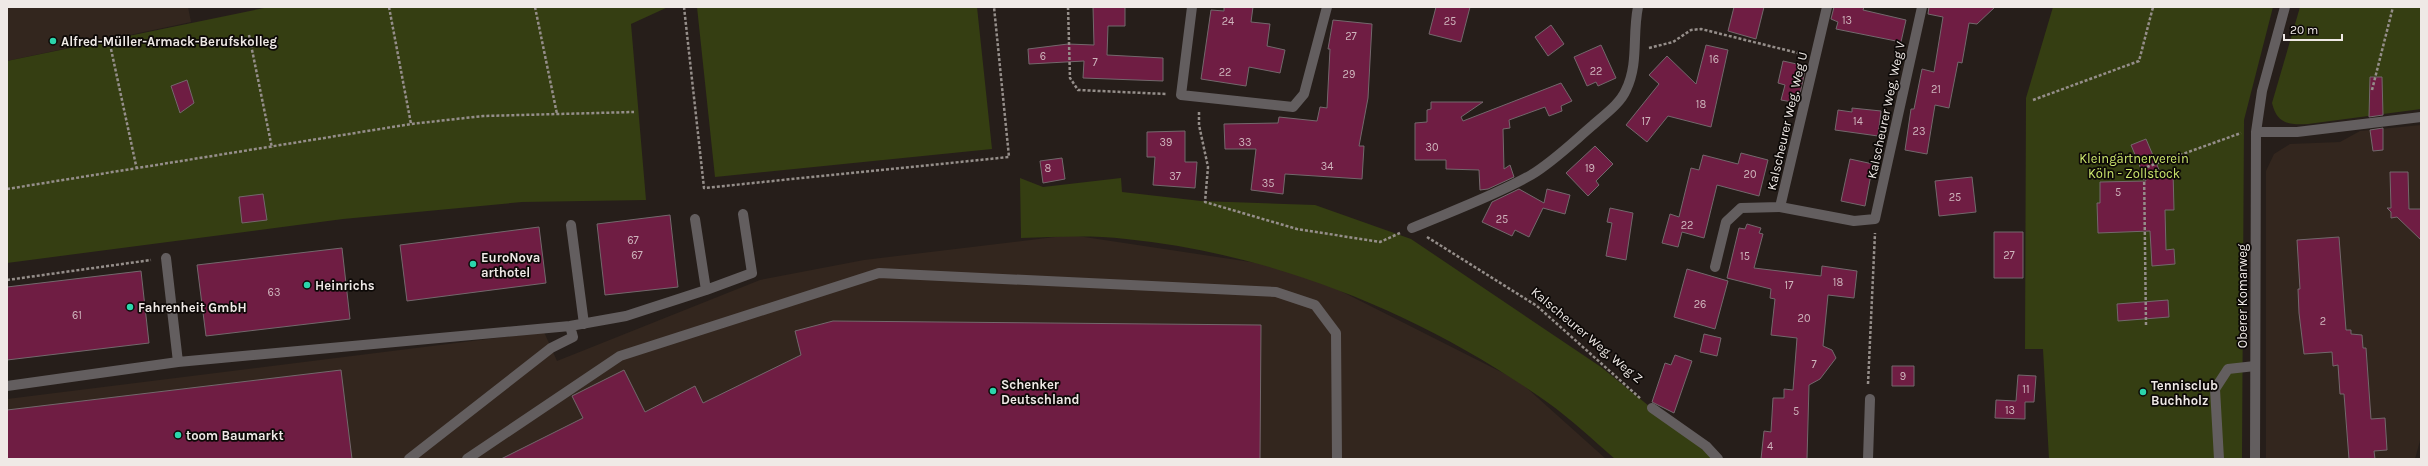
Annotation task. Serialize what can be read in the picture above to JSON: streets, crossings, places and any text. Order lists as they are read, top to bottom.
{
  "streets": {
    "street": ["Kalscheurer Weg, Weg V", "Kalscheurer Weg, Weg U", "Oberer Komarweg"],
    "path": ["Kalscheurer Weg, Weg Z"]
  },
  "parks": ["Kleingärtnerverein Köln - Zollstock"],
  "places": [
    "Alfred-Müller-Armack-Berufskolleg",
    "EuroNova arthotel",
    "Heinrichs",
    "Fahrenheit GmbH",
    "Schenker Deutschland",
    "Tennisclub Buchholz",
    "toom Baumarkt"
  ],
  "house_numbers": [
    "13",
    "24",
    "25",
    "27",
    "6",
    "16",
    "7",
    "22",
    "22",
    "29",
    "21",
    "18",
    "17",
    "14",
    "23",
    "39",
    "33",
    "30",
    "34",
    "8",
    "19",
    "20",
    "37",
    "35",
    "5",
    "25",
    "25",
    "22",
    "67",
    "67",
    "27",
    "15",
    "18",
    "17",
    "63",
    "26",
    "61",
    "20",
    "2",
    "7",
    "9",
    "11",
    "13",
    "5",
    "4"
  ],
  "scale_bar": "20 m"
}
